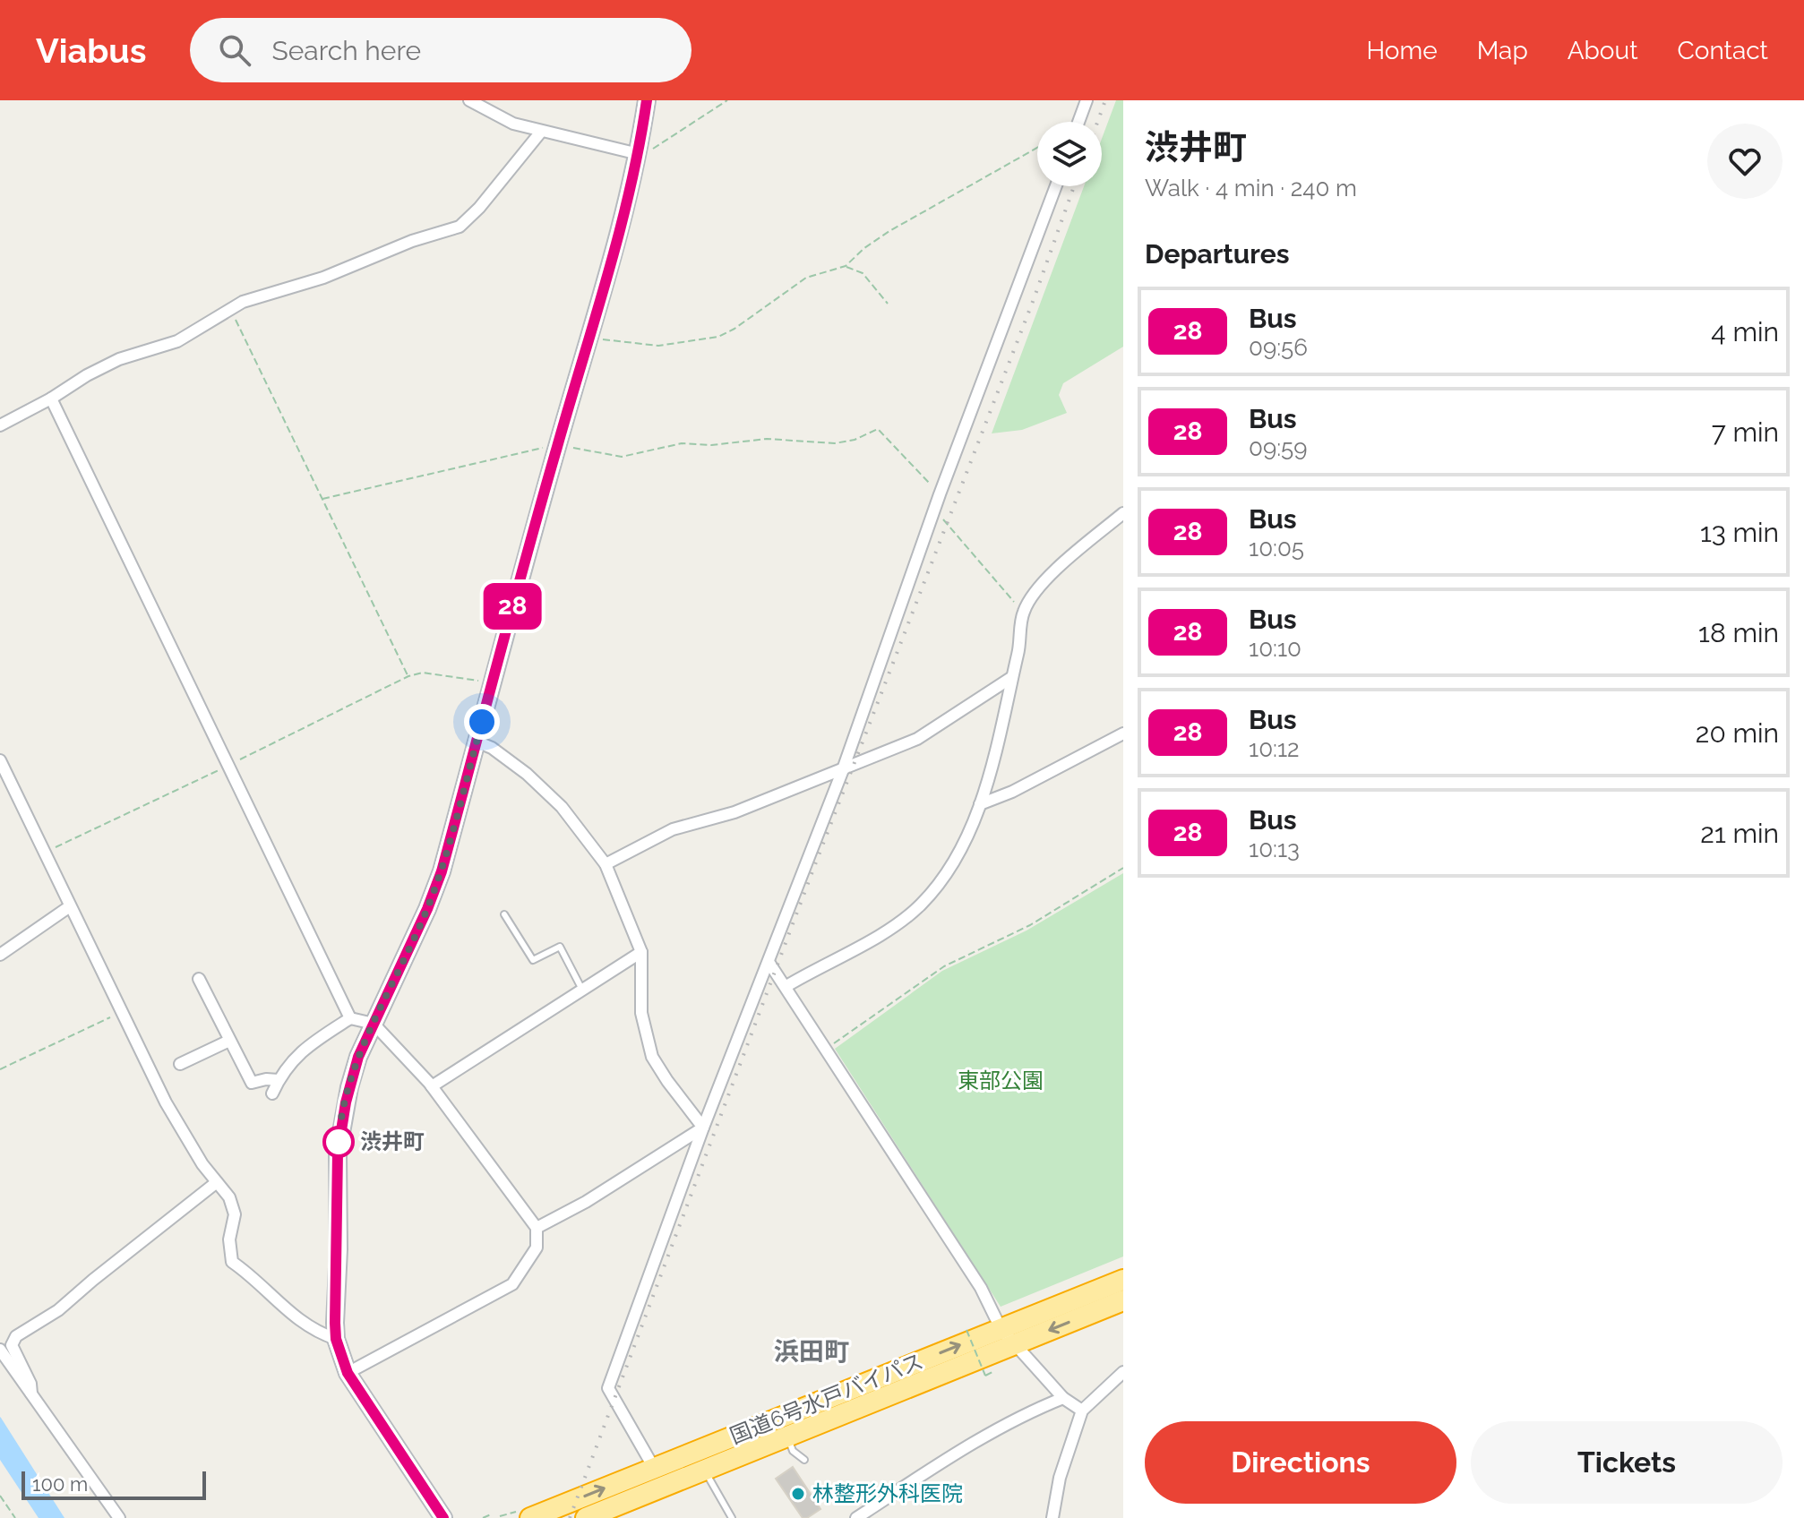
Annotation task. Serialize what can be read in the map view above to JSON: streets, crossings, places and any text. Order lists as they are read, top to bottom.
{
  "streets": {
    "highway": ["国道6号水戸バイパス"]
  },
  "districts": ["浜田町"],
  "parks": ["東部公園"],
  "places": ["渋井町", "林整形外科医院"],
  "lines": ["bus line 28"],
  "scale_bar": "100 m",
  "page": {
    "header": "Viabus",
    "search": "Search here",
    "nav": [
      "Home",
      "Map",
      "About",
      "Contact"
    ],
    "on_map": "28",
    "heading": [
      ["渋井町", "Walk · 4 min · 240 m"],
      "Departures"
    ],
    "list": [
      {
        "mark": "28",
        "name": "Bus",
        "note": "09:56",
        "value": "4 min"
      },
      {
        "mark": "28",
        "name": "Bus",
        "note": "09:59",
        "value": "7 min"
      },
      {
        "mark": "28",
        "name": "Bus",
        "note": "10:05",
        "value": "13 min"
      },
      {
        "mark": "28",
        "name": "Bus",
        "note": "10:10",
        "value": "18 min"
      },
      {
        "mark": "28",
        "name": "Bus",
        "note": "10:12",
        "value": "20 min"
      },
      {
        "mark": "28",
        "name": "Bus",
        "note": "10:13",
        "value": "21 min"
      }
    ],
    "buttons": ["Directions", "Tickets"],
    "scale": "100 m"
  }
}
